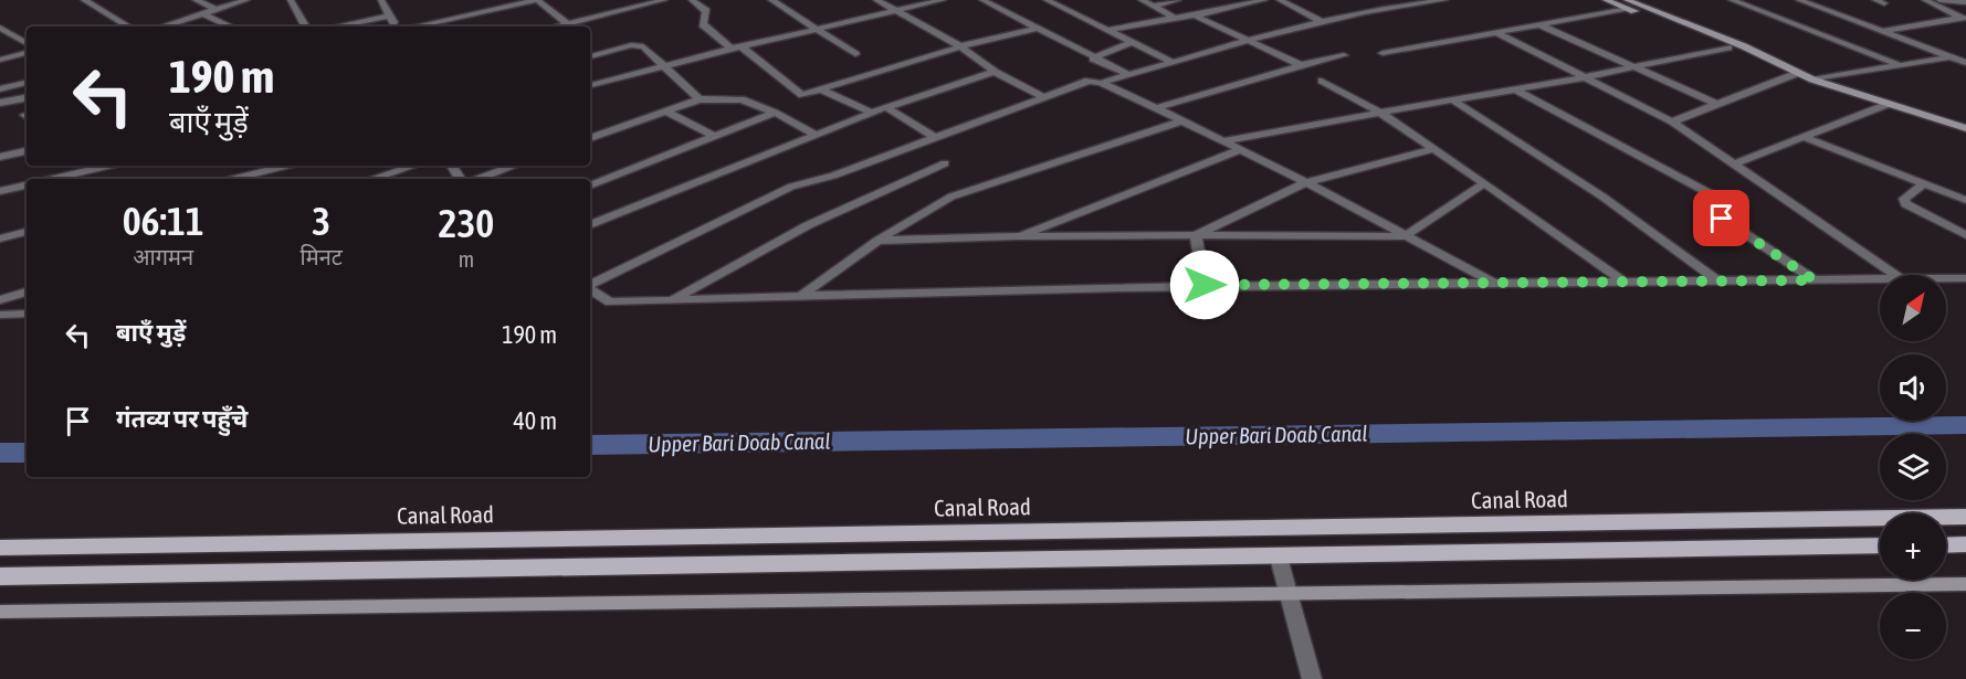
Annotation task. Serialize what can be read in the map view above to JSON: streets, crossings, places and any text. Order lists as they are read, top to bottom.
{
  "streets": {
    "main road": ["Canal Road"]
  },
  "water": ["Upper Bari Doab Canal"],
  "north": "top right",
  "page": {
    "turn": ["190 m", "बाएँ मुड़ें"],
    "eta": [
      "06:11",
      "आगमन",
      "3",
      "मिनट",
      "230",
      "m"
    ],
    "map_buttons": ["+", "−"],
    "list": [
      {
        "name": "बाएँ मुड़ें",
        "value": "190 m"
      },
      {
        "name": "गंतव्य पर पहुँचे",
        "value": "40 m"
      }
    ]
  }
}
